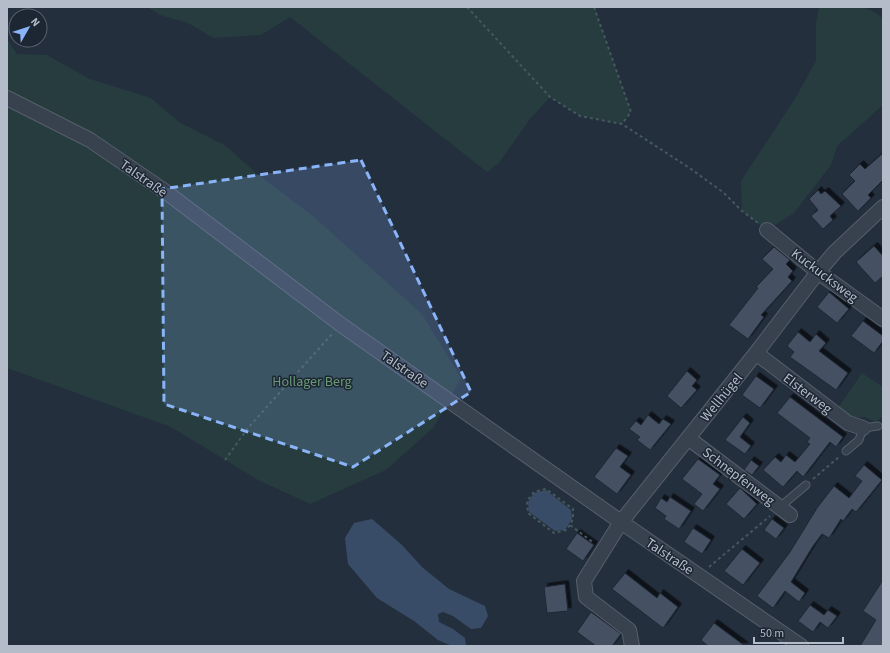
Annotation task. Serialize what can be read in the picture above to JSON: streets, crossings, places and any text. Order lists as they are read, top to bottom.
{
  "streets": {
    "street": [
      "Talstraße",
      "Kuckucksweg",
      "Elsterweg",
      "Wellhügel",
      "Schnepfenweg"
    ]
  },
  "crossings": [
    ["Talstraße", "Wellhügel"],
    ["Kuckucksweg", "Wellhügel"],
    ["Elsterweg", "Wellhügel"],
    ["Wellhügel", "Schnepfenweg"]
  ],
  "parks": ["Hollager Berg"],
  "scale_bar": "50 m",
  "north": "top right"
}
